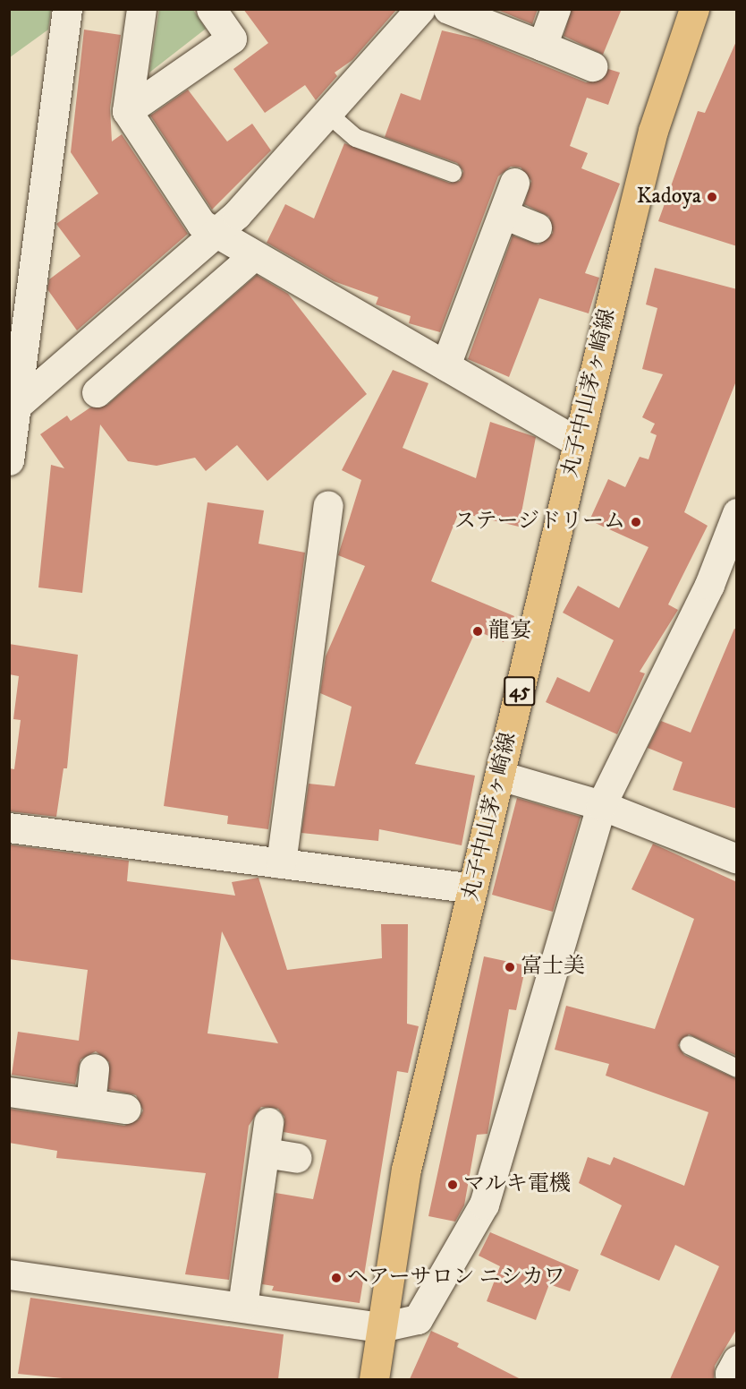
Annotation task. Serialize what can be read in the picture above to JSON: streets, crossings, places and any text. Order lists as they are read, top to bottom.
{
  "streets": {
    "main road": ["丸子中山茅ヶ崎線", "45"]
  },
  "places": [
    "Kadoya",
    "ステージドリーム",
    "龍宴",
    "富士美",
    "マルキ電機",
    "ヘアーサロン ニシカワ"
  ]
}
